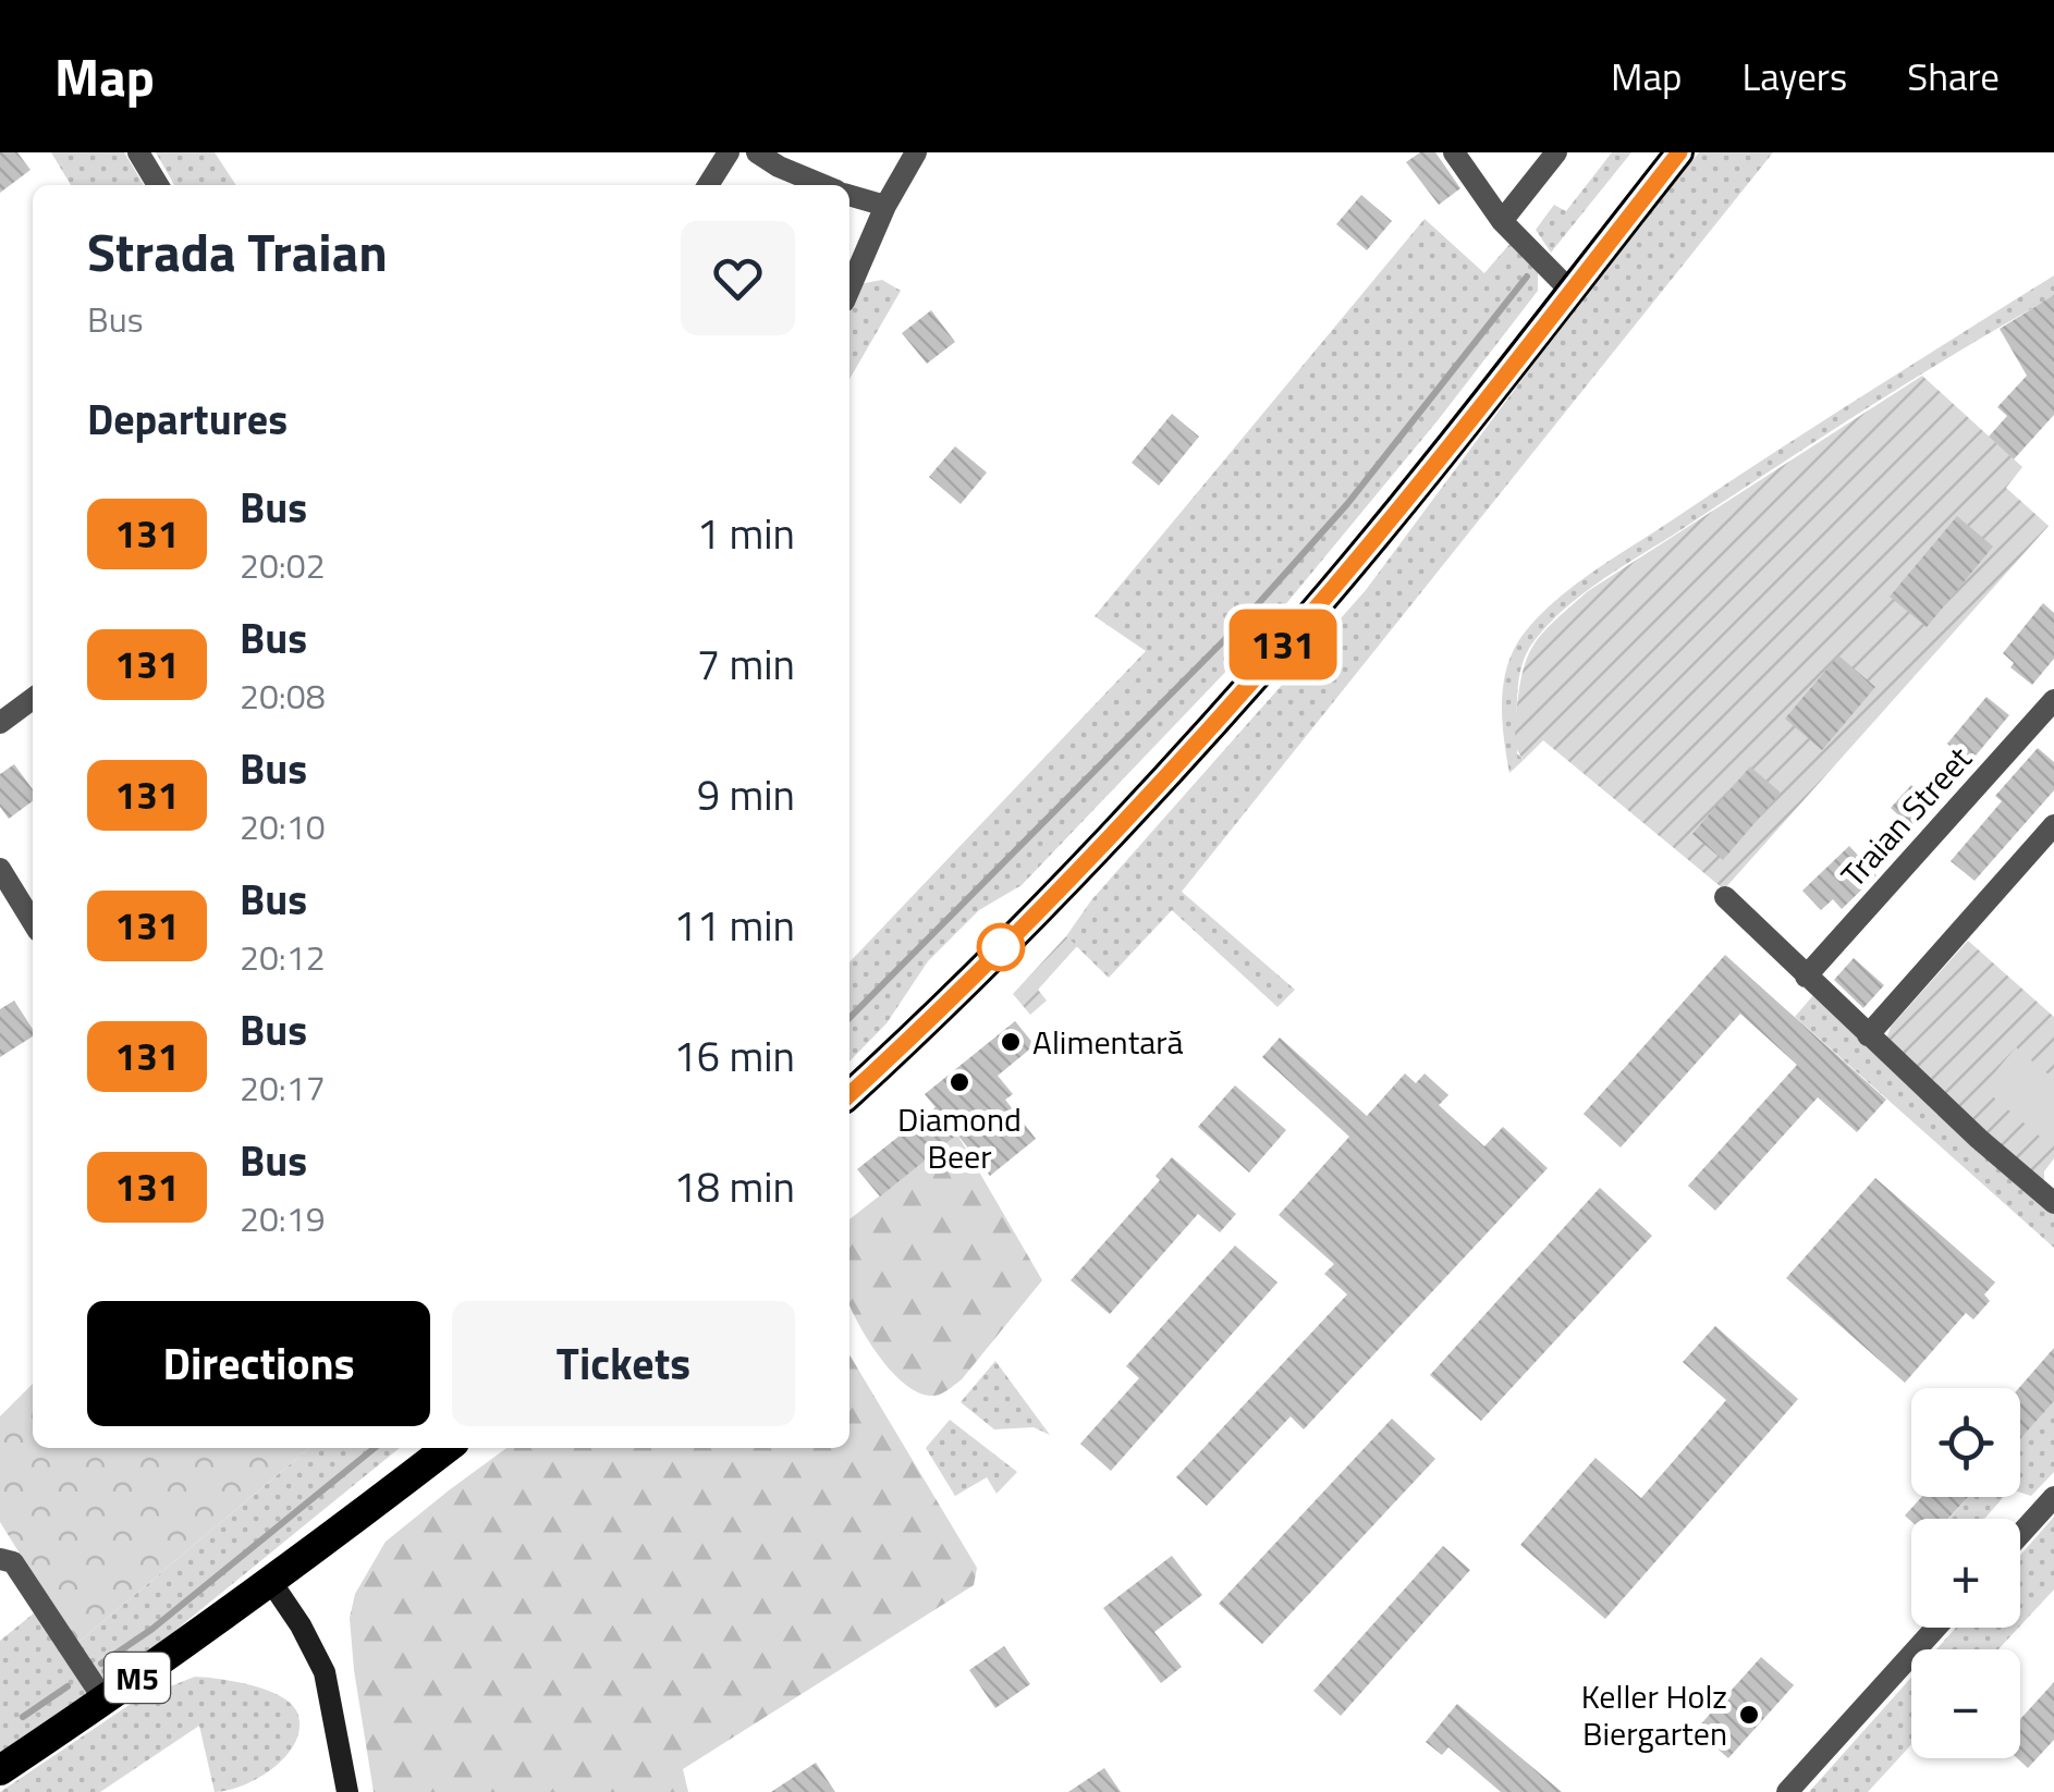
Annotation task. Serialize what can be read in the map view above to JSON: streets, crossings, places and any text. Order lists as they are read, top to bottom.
{
  "streets": {
    "highway": ["M5"],
    "street": ["Traian Street"]
  },
  "places": ["Alimentară", "Diamond Beer", "Keller Holz Biergarten"],
  "lines": ["bus line 131"],
  "page": {
    "header": "Map",
    "nav": ["Map", "Layers", "Share"],
    "on_map": "131",
    "heading": [
      ["Strada Traian", "Bus"],
      "Departures"
    ],
    "list": [
      {
        "mark": "131",
        "name": "Bus",
        "note": "20:02",
        "value": "1 min"
      },
      {
        "mark": "131",
        "name": "Bus",
        "note": "20:08",
        "value": "7 min"
      },
      {
        "mark": "131",
        "name": "Bus",
        "note": "20:10",
        "value": "9 min"
      },
      {
        "mark": "131",
        "name": "Bus",
        "note": "20:12",
        "value": "11 min"
      },
      {
        "mark": "131",
        "name": "Bus",
        "note": "20:17",
        "value": "16 min"
      },
      {
        "mark": "131",
        "name": "Bus",
        "note": "20:19",
        "value": "18 min"
      }
    ],
    "buttons": ["Directions", "Tickets"],
    "map_buttons": ["+", "−"]
  }
}
